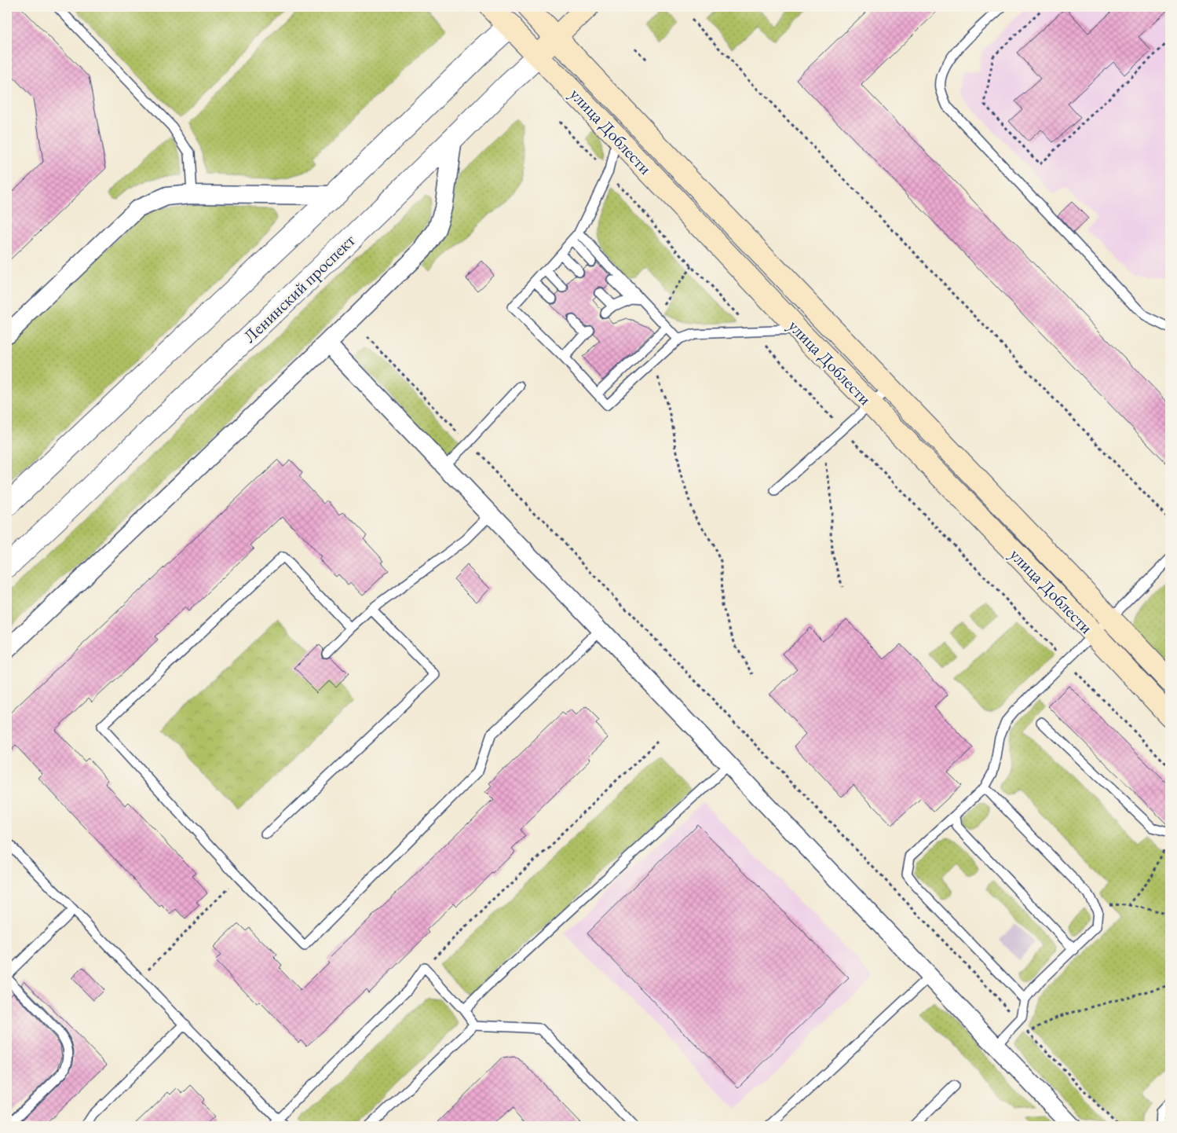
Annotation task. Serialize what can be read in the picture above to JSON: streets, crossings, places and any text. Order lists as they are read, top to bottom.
{
  "streets": {
    "main road": ["улица Доблести", "Ленинский проспект"]
  },
  "crossings": [
    ["улица Доблести", "Ленинский проспект"]
  ]
}
